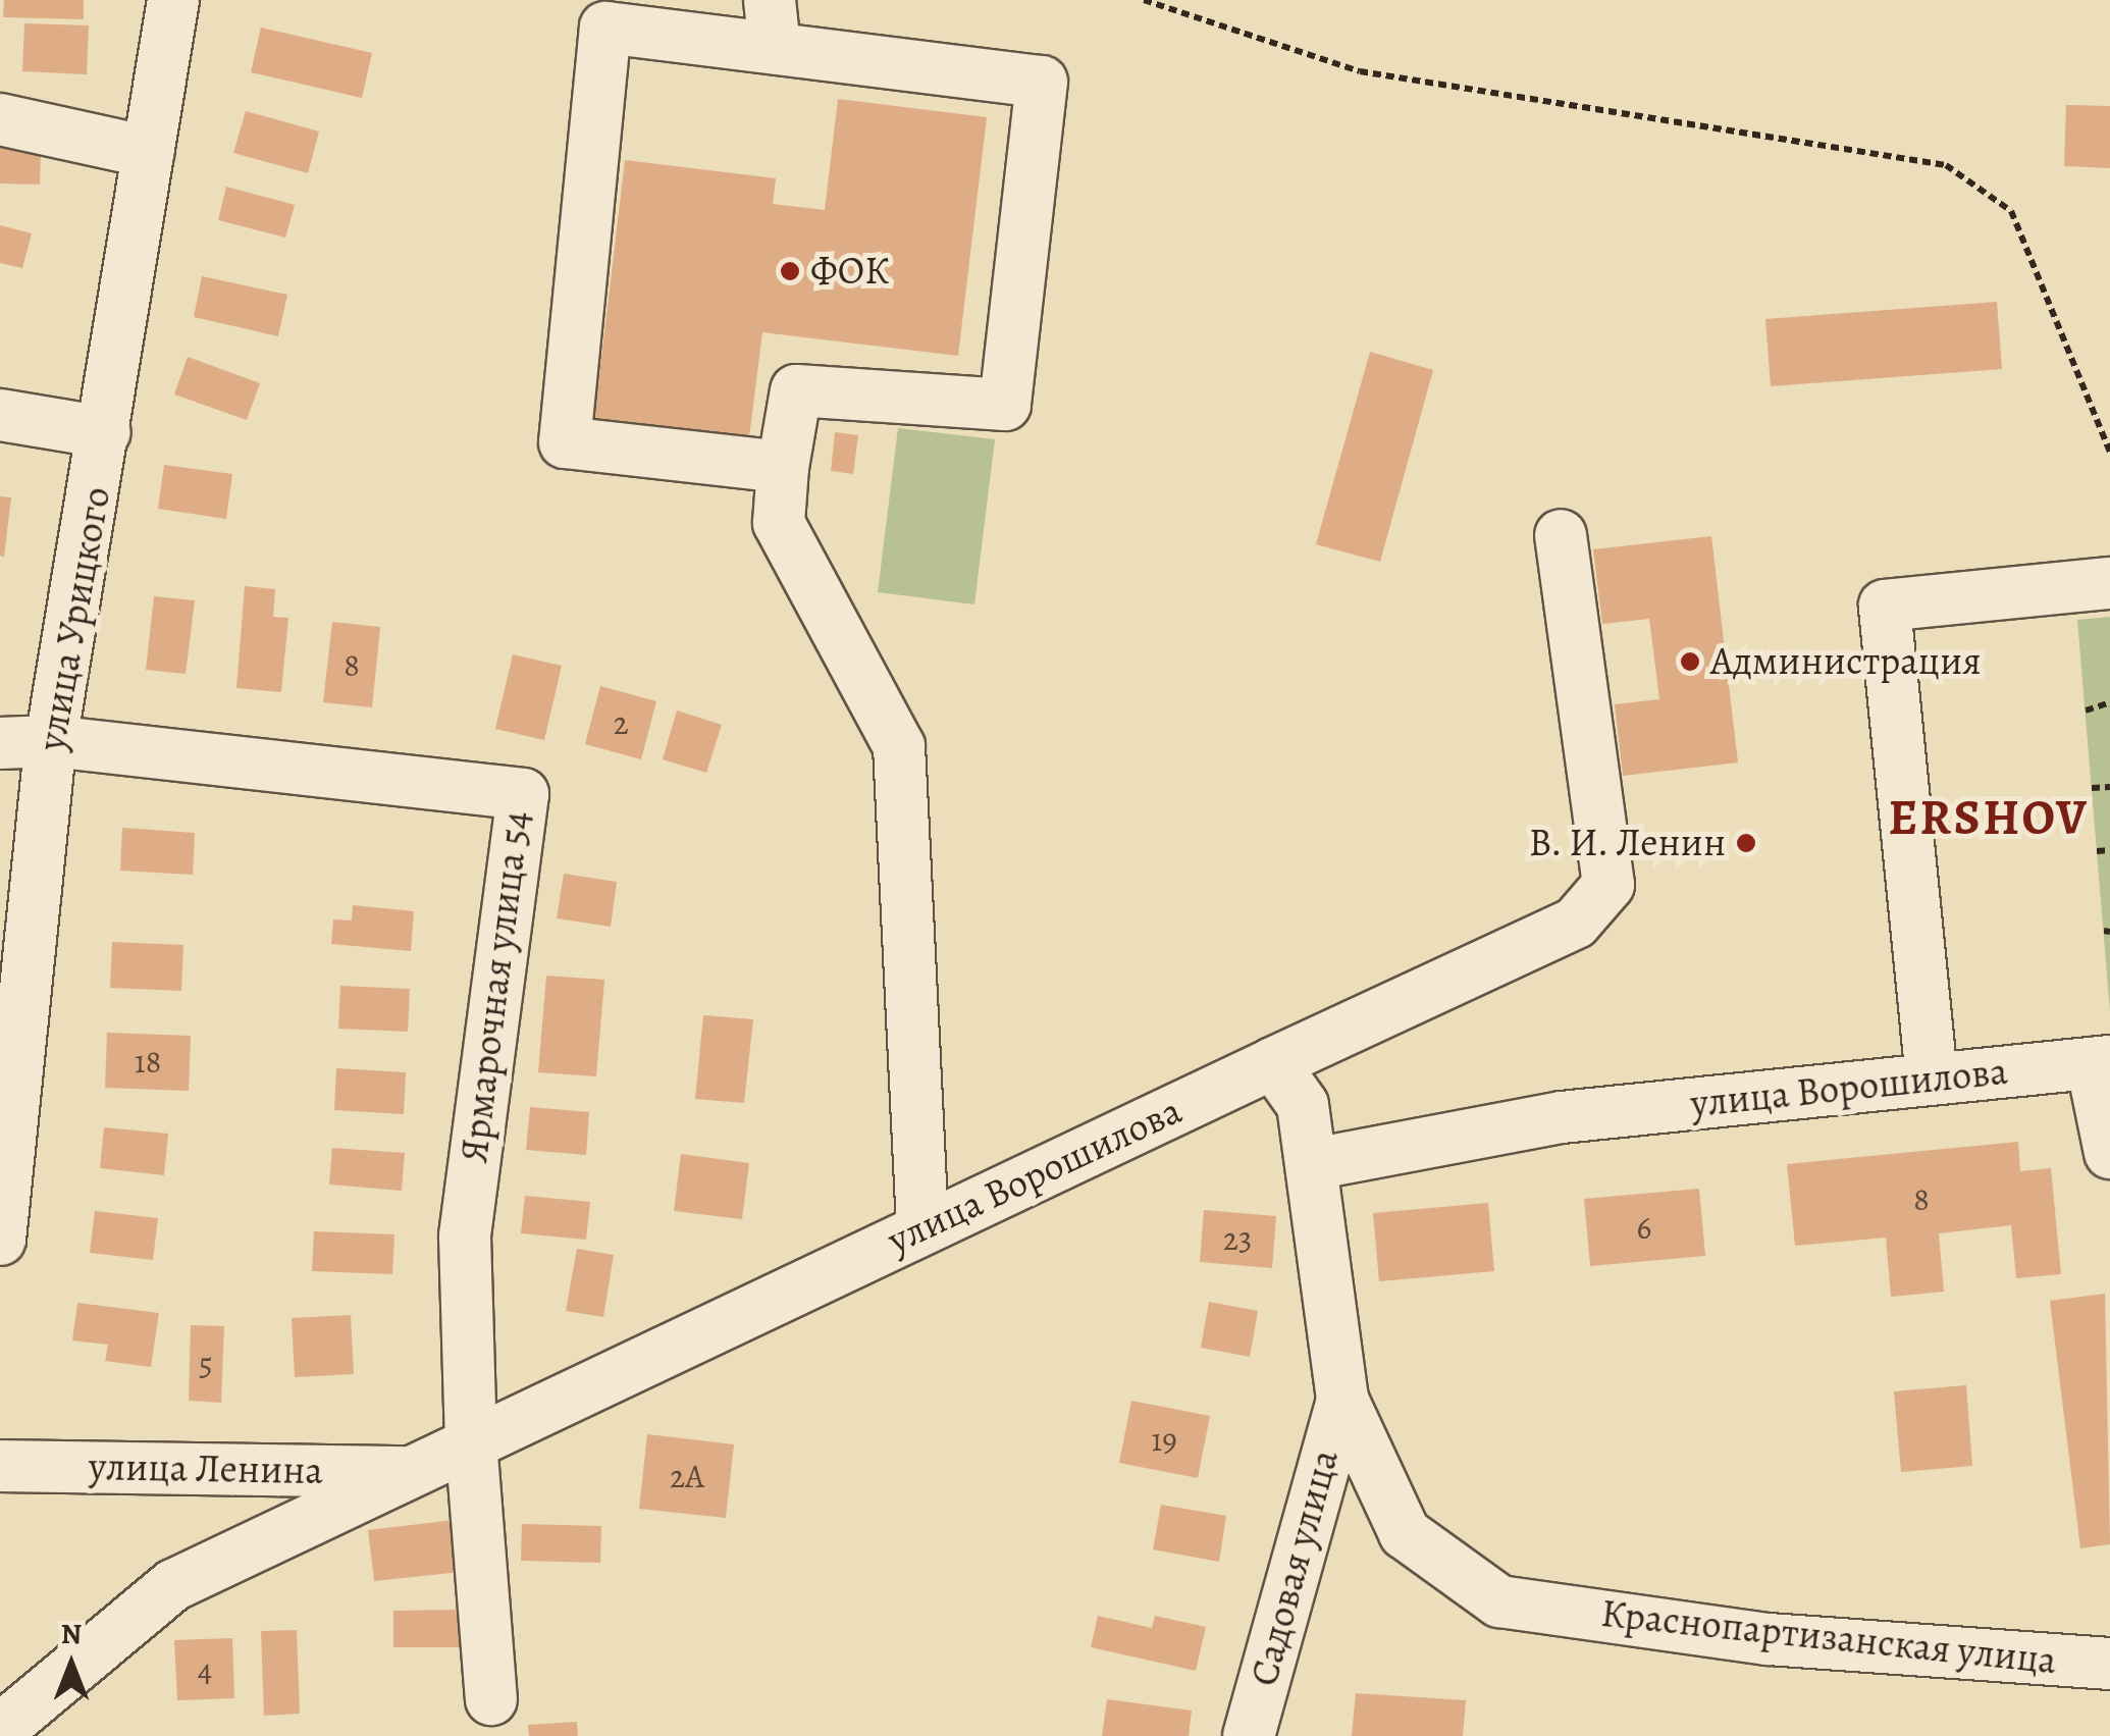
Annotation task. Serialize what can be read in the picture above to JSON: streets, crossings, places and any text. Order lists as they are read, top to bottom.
{
  "streets": {
    "street": [
      "улица Урицкого",
      "Ярмарочная улица 54",
      "улица Ворошилова",
      "улица Ленина",
      "Садовая улица",
      "Краснопартизанская улица"
    ]
  },
  "crossings": [
    ["улица Урицкого", "Ярмарочная улица 54"],
    ["Ярмарочная улица 54", "улица Ворошилова"],
    ["улица Ворошилова", "улица Ленина"],
    ["улица Ворошилова", "Краснопартизанская улица"],
    ["Садовая улица", "Краснопартизанская улица"]
  ],
  "districts": ["ERSHOV"],
  "places": ["ФОК", "Администрация", "В. И. Ленин"],
  "house_numbers": [
    "8",
    "2",
    "18",
    "8",
    "6",
    "23",
    "5",
    "19",
    "2А",
    "4"
  ],
  "north": "top"
}
